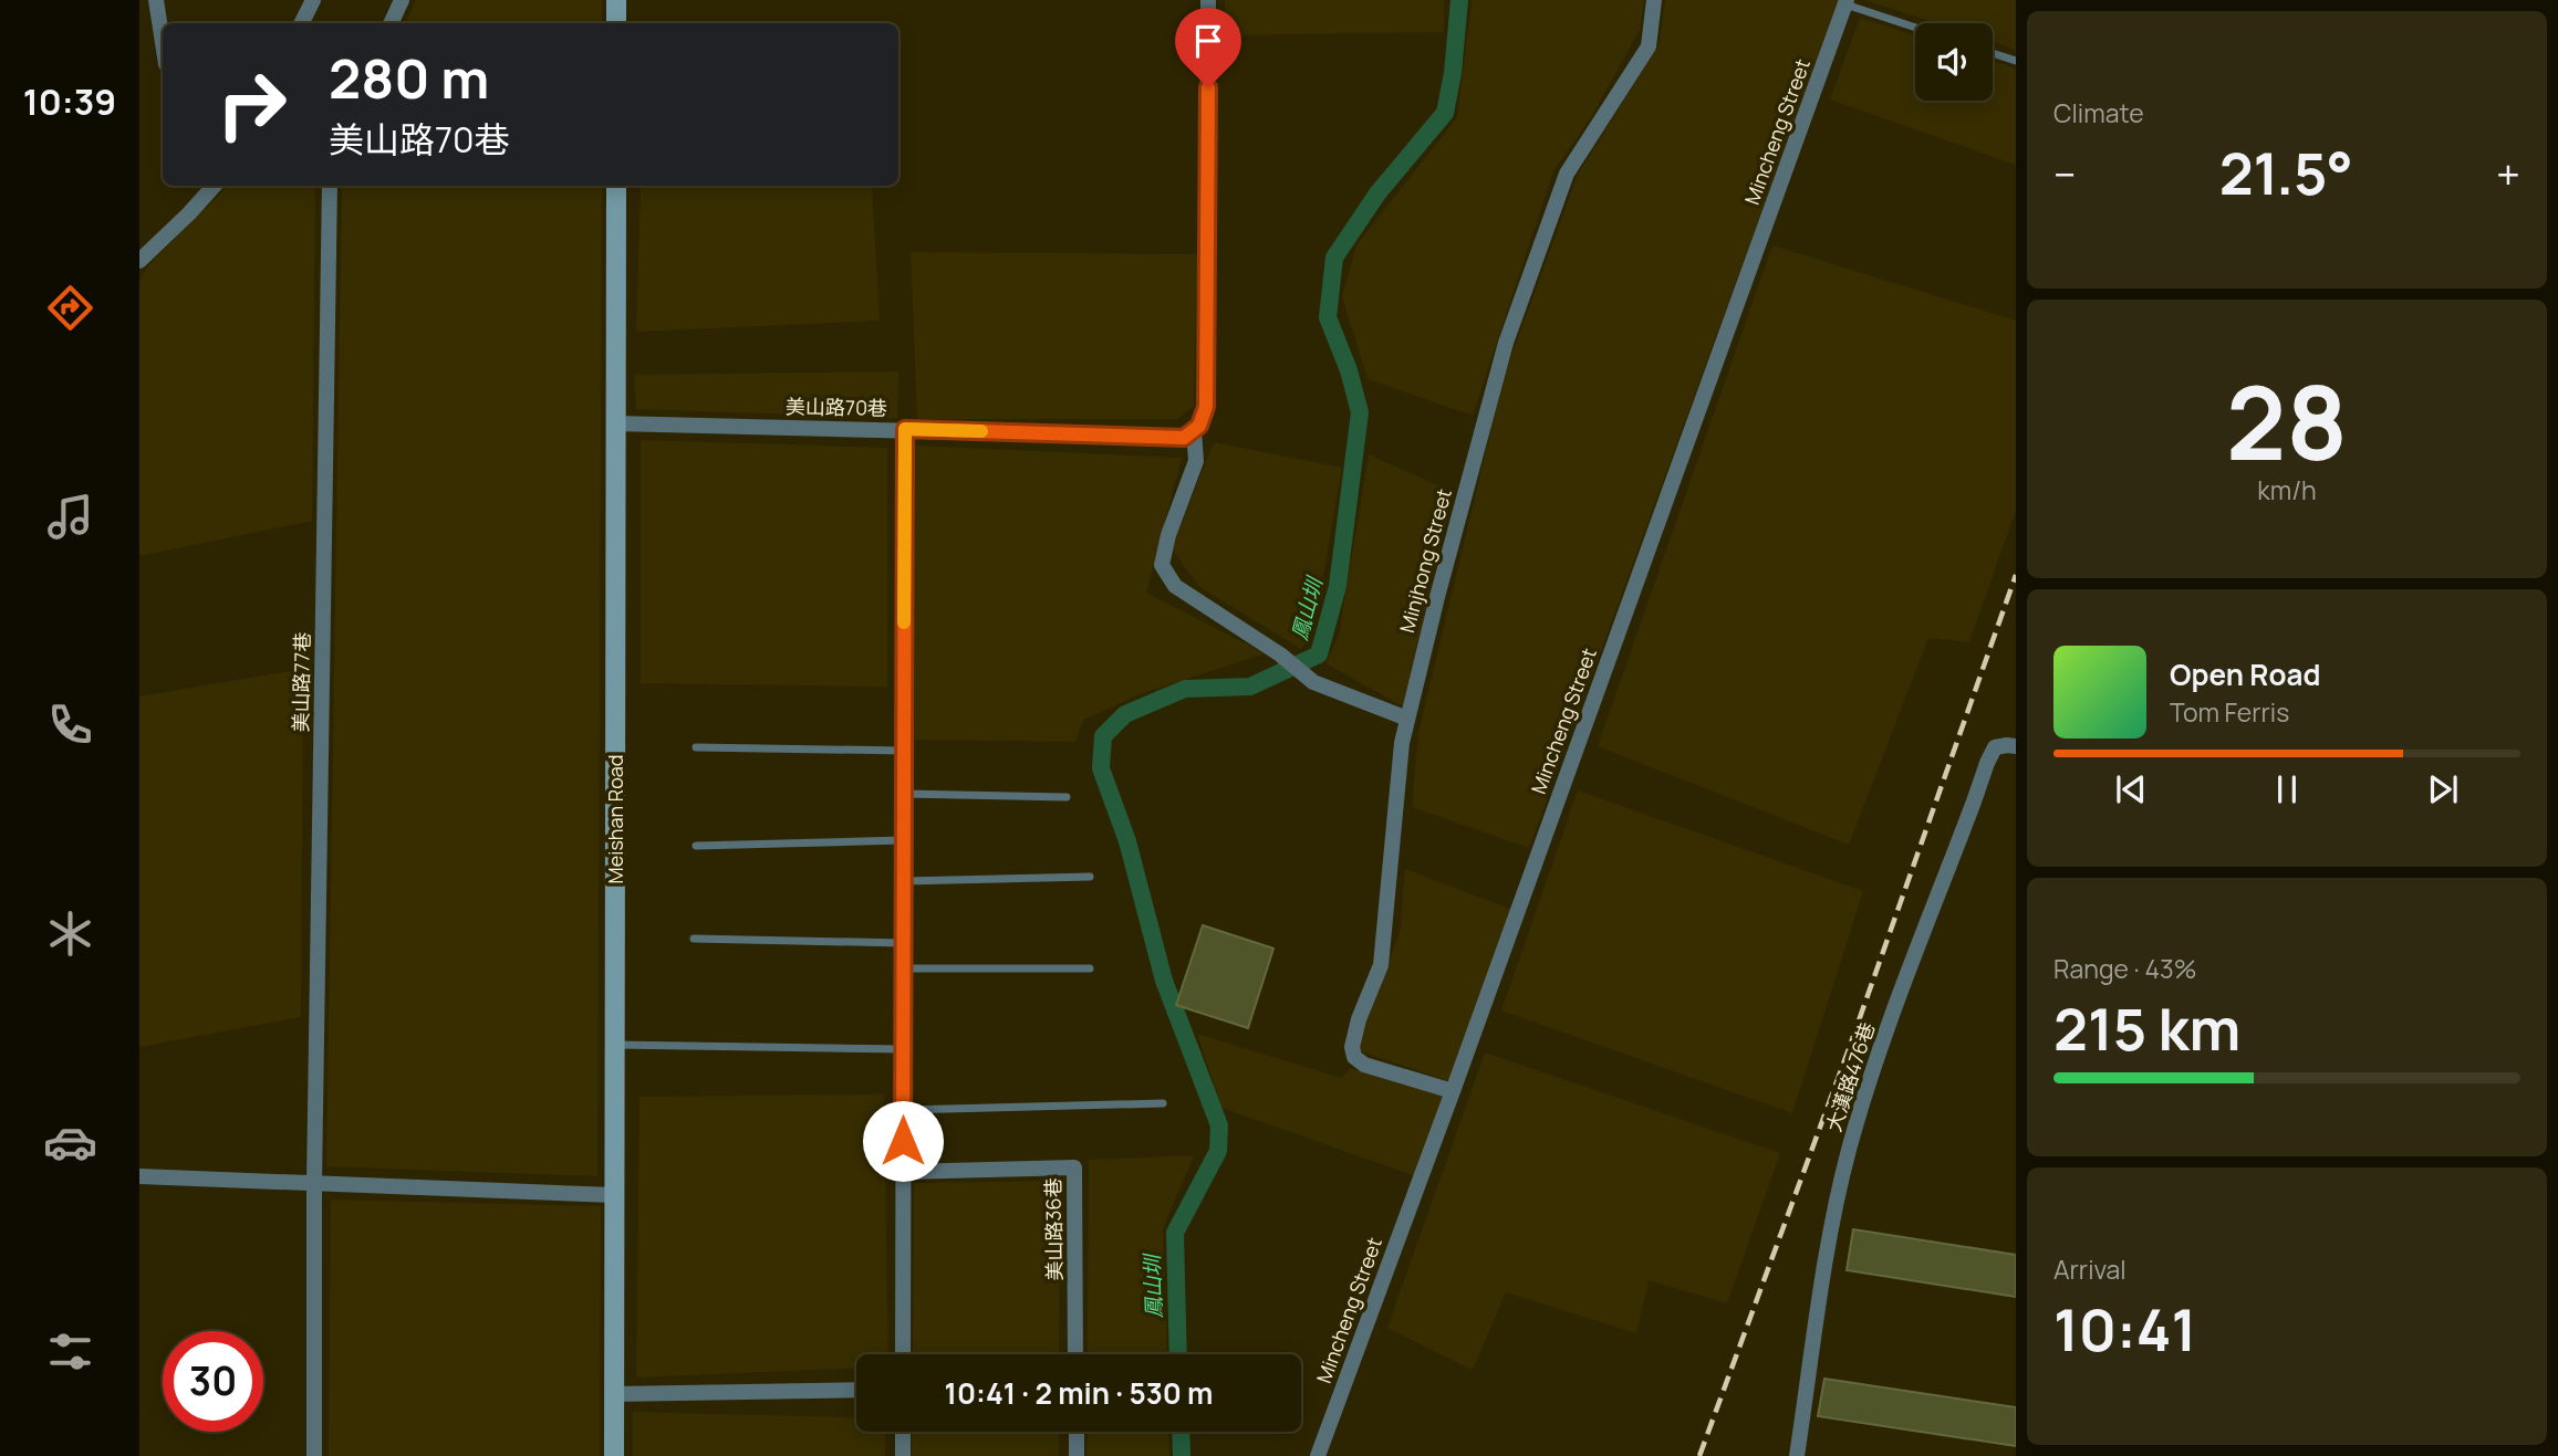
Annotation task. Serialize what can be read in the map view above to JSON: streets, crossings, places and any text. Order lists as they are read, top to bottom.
{
  "streets": {
    "street": [
      "Mincheng Street",
      "美山路70巷",
      "Minjhong Street",
      "美山路77巷",
      "Meishan Road",
      "大漢路476巷",
      "美山路36巷"
    ]
  },
  "crossings": [
    ["Mincheng Street", "Minjhong Street"],
    ["美山路70巷", "Meishan Road"]
  ],
  "water": ["鳳山圳"],
  "page": {
    "tabs": "10:39",
    "tile": [
      "Climate",
      ["28", "km/h"],
      ["Range · 43%", "215 km"],
      ["Arrival", "10:41"]
    ],
    "turn": ["280 m", "美山路70巷"],
    "heat": ["−", "21.5°", "+"],
    "song": ["Open Road", "Tom Ferris"],
    "limit": "30",
    "trip": "10:41 · 2 min · 530 m"
  }
}
